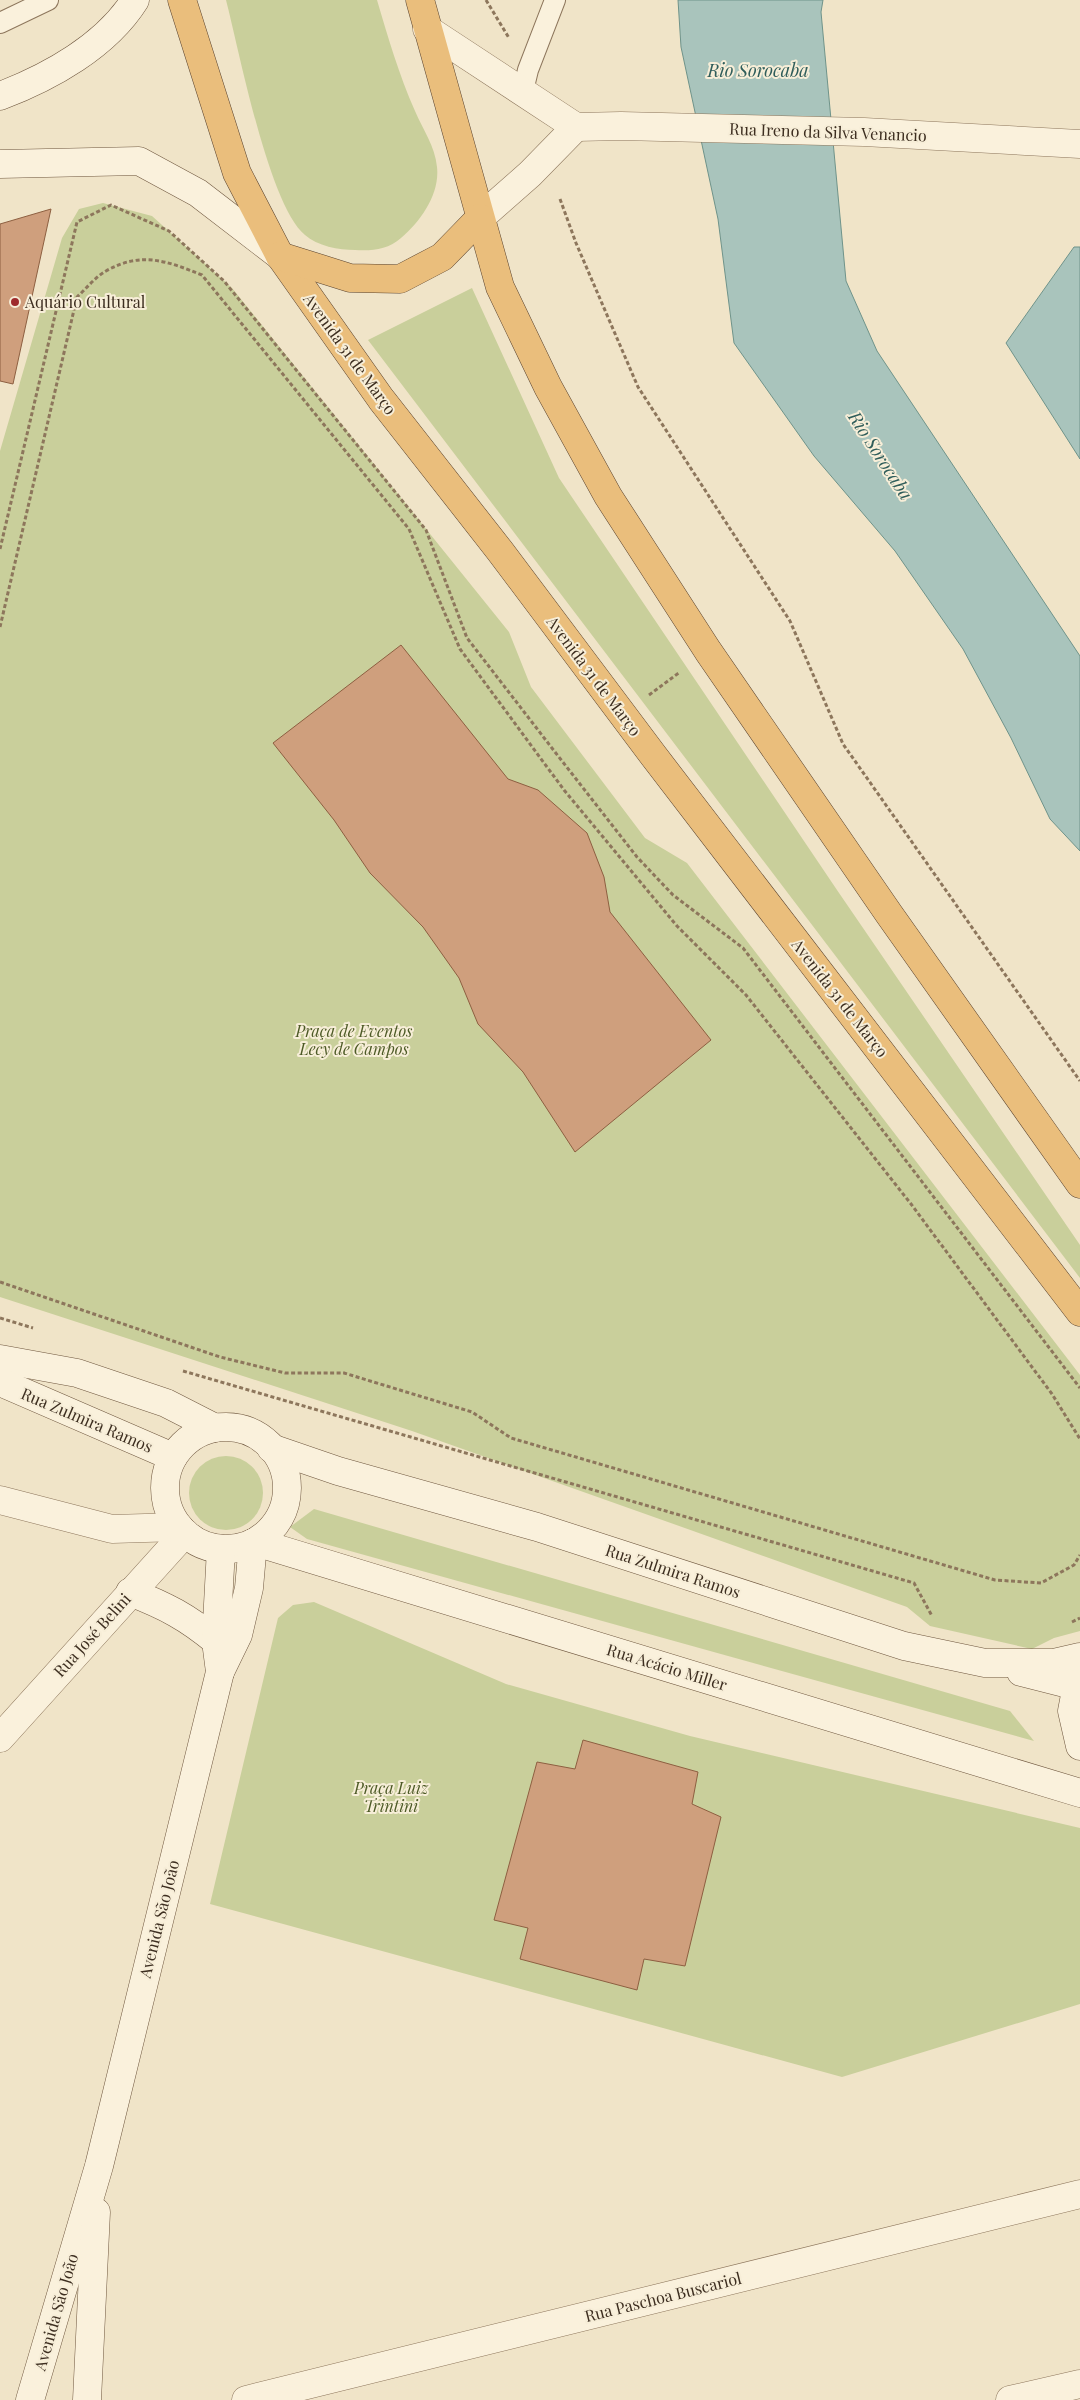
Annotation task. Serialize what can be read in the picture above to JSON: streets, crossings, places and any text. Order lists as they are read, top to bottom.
{
  "streets": {
    "highway": ["Avenida 31 de Março"],
    "main road": [
      "Rua Ireno da Silva Venancio",
      "Rua Zulmira Ramos",
      "Rua José Belini",
      "Rua Acácio Miller",
      "Avenida São João",
      "Rua Paschoa Buscariol"
    ]
  },
  "crossings": [
    ["Rua Zulmira Ramos", "Rua José Belini"],
    ["Rua Zulmira Ramos", "Rua Acácio Miller"],
    ["Rua Zulmira Ramos", "Avenida São João"],
    ["Rua José Belini", "Rua Acácio Miller"],
    ["Rua José Belini", "Avenida São João"],
    ["Rua Acácio Miller", "Avenida São João"]
  ],
  "water": ["Rio Sorocaba"],
  "parks": ["Praça de Eventos Lecy de Campos", "Praça Luiz Trintini"],
  "places": ["Aquário Cultural"]
}
